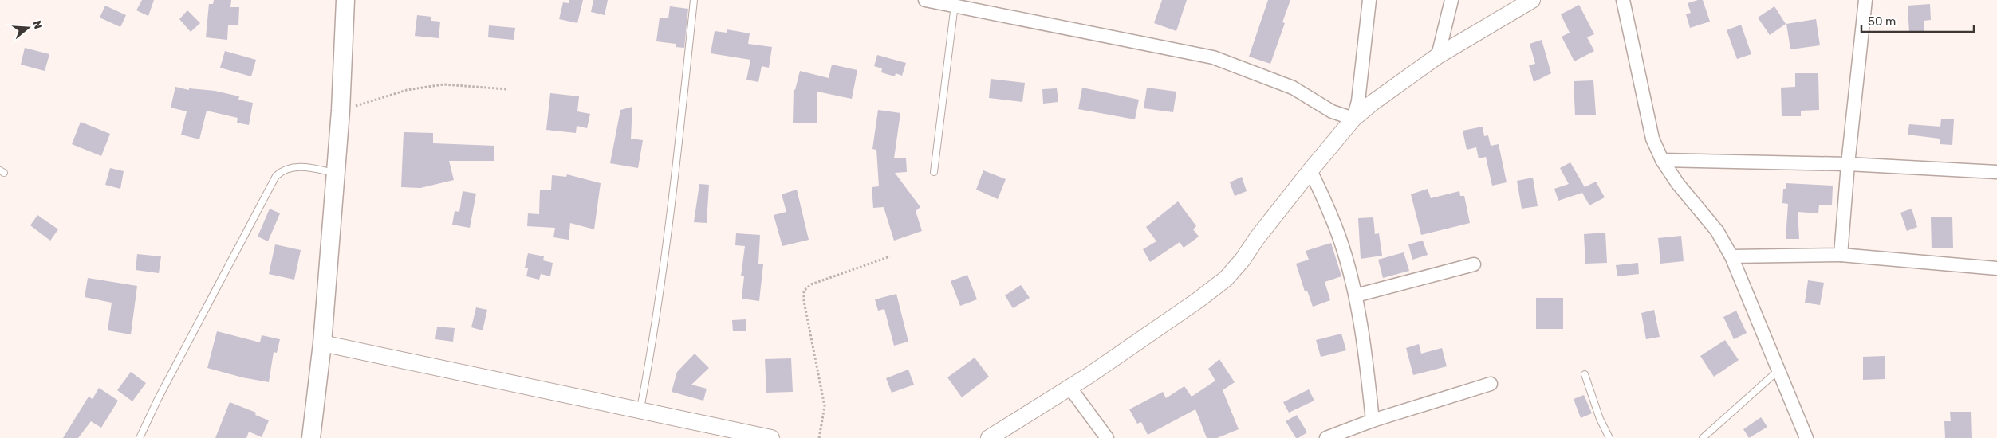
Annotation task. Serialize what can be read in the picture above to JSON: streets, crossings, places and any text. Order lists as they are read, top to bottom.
{
  "scale_bar": "50 m",
  "north": "right"
}
